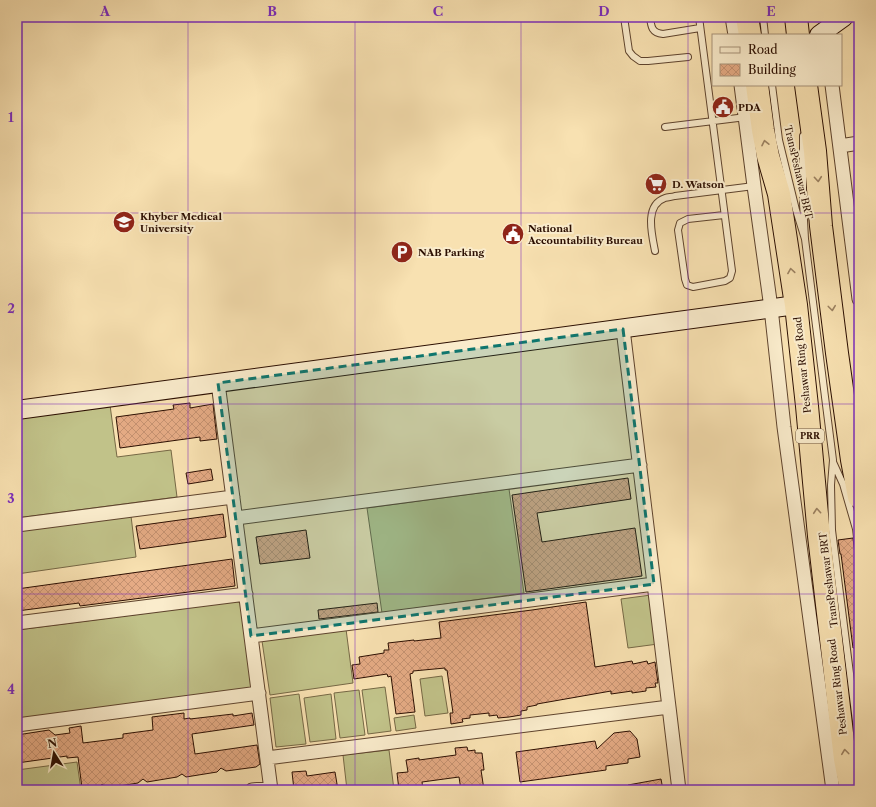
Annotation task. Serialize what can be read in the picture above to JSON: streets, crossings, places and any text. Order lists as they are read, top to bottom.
{
  "streets": {
    "highway": ["Peshawar Ring Road", "PRR"],
    "lane": ["TransPeshawar BRT"]
  },
  "places": {
    "public building": ["PDA", "National Accountability Bureau"],
    "supermarket": ["D. Watson"],
    "school or university": ["Khyber Medical University"],
    "parking": ["NAB Parking"]
  },
  "legend": ["Road", "Building"],
  "north": "top",
  "grid": {
    "columns": [
      "A",
      "B",
      "C",
      "D",
      "E"
    ],
    "rows": [
      "1",
      "2",
      "3",
      "4"
    ]
  }
}
